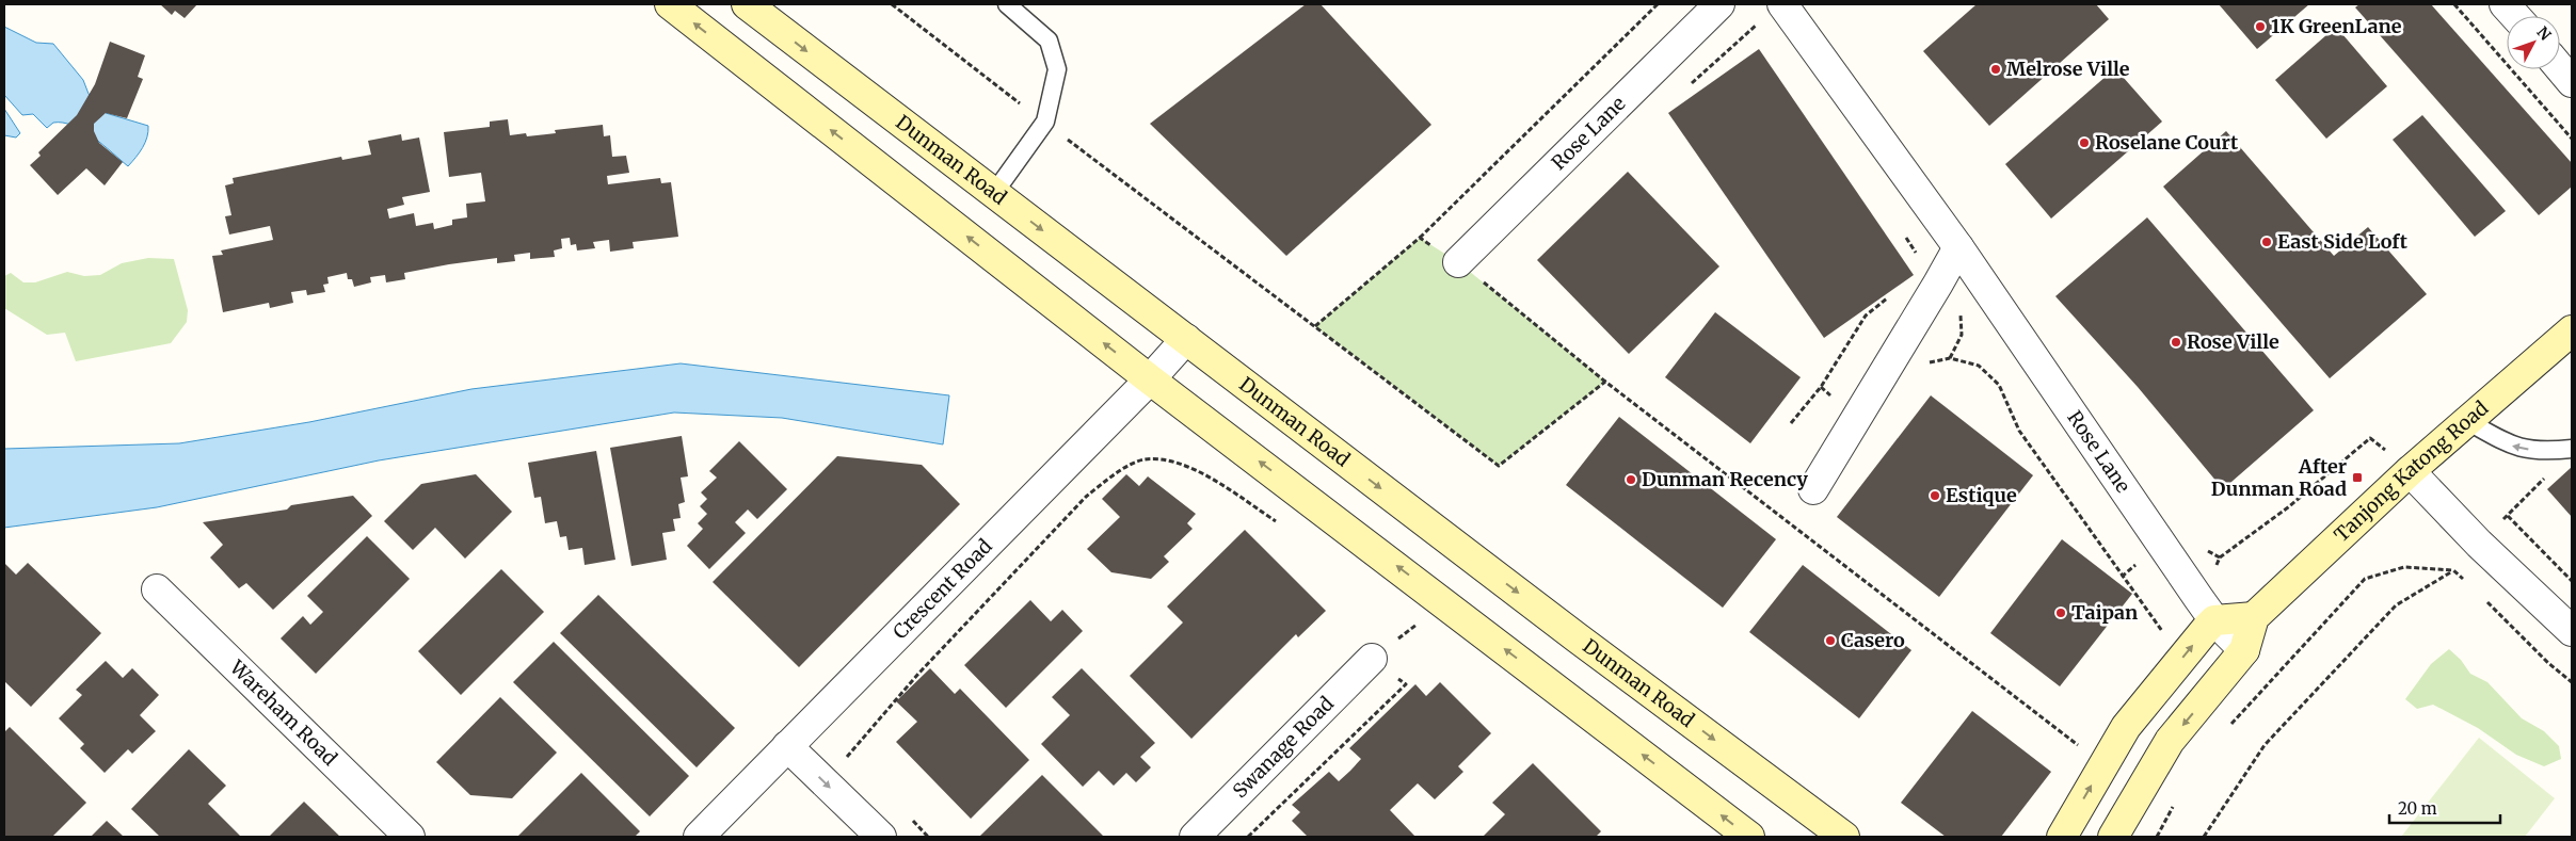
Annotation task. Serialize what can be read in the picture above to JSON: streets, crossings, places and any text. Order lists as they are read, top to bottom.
{
  "streets": {
    "main road": ["Dunman Road", "Tanjong Katong Road"],
    "street": [
      "Rose Lane",
      "Crescent Road",
      "Wareham Road",
      "Swanage Road"
    ]
  },
  "crossings": [
    ["Dunman Road", "Crescent Road"]
  ],
  "places": {
    "other": [
      "1K GreenLane",
      "Melrose Ville",
      "Roselane Court",
      "East Side Loft",
      "Rose Ville",
      "Dunman Recency",
      "Estique",
      "Taipan",
      "Casero"
    ],
    "transit": ["After Dunman Road"]
  },
  "scale_bar": "20 m",
  "north": "top right"
}
